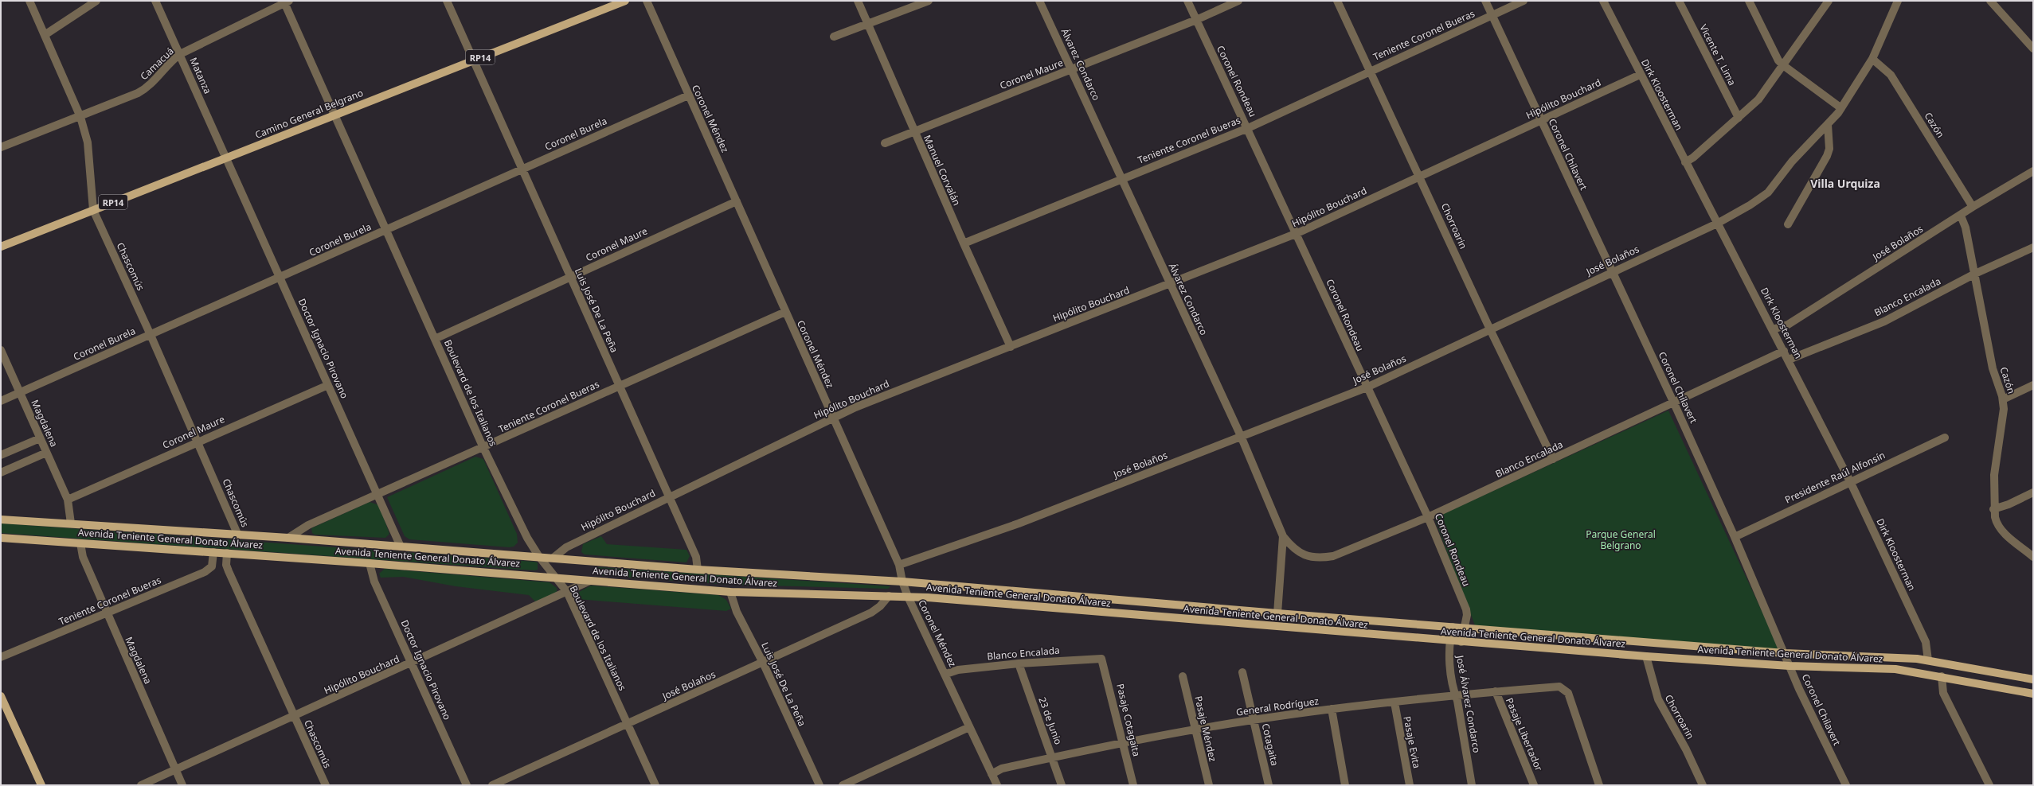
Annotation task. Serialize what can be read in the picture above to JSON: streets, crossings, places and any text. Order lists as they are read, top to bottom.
{
  "streets": {
    "main road": ["RP14", "Camino General Belgrano", "Avenida Teniente General Donato Álvarez"],
    "street": [
      "Teniente Coronel Bueras",
      "Vicente T. Lima",
      "Camacuá",
      "Álvarez Condarco",
      "Coronel Maure",
      "Matanza",
      "Coronel Rondeau",
      "Dirk Kloosterman",
      "Hipólito Bouchard",
      "Coronel Méndez",
      "Cazón",
      "Coronel Burela",
      "Coronel Chilavert",
      "Manuel Corvalán",
      "Chorroarin",
      "José Bolaños",
      "Chascomús",
      "Blanco Encalada",
      "Luis José De La Peña",
      "Doctor Ignacio Pirovano",
      "Boulevard de los Italianos",
      "Magdalena",
      "Presidente Raúl Alfonsín",
      "José Álvarez Condarco",
      "General Rodríguez",
      "Pasaje Cotagaita",
      "23 de Junio",
      "Pasaje Méndez",
      "Pasaje Libertador",
      "Pasaje Evita",
      "Cotagaita"
    ]
  },
  "crossings": [
    ["Teniente Coronel Bueras", "Álvarez Condarco"],
    ["Teniente Coronel Bueras", "Coronel Rondeau"],
    ["Teniente Coronel Bueras", "Coronel Méndez"],
    ["Teniente Coronel Bueras", "Coronel Chilavert"],
    ["Teniente Coronel Bueras", "Manuel Corvalán"],
    ["Teniente Coronel Bueras", "Chorroarin"],
    ["Teniente Coronel Bueras", "Luis José De La Peña"],
    ["Teniente Coronel Bueras", "Doctor Ignacio Pirovano"],
    ["Teniente Coronel Bueras", "Boulevard de los Italianos"],
    ["Teniente Coronel Bueras", "Magdalena"],
    ["Teniente Coronel Bueras", "Avenida Teniente General Donato Álvarez"],
    ["Camacuá", "Matanza"],
    ["Camacuá", "Chascomús"],
    ["Camacuá", "Boulevard de los Italianos"],
    ["Álvarez Condarco", "Coronel Maure"],
    ["Álvarez Condarco", "Hipólito Bouchard"],
    ["Álvarez Condarco", "José Bolaños"],
    ["Álvarez Condarco", "Blanco Encalada"],
    ["Álvarez Condarco", "Avenida Teniente General Donato Álvarez"],
    ["Coronel Maure", "Coronel Rondeau"],
    ["Coronel Maure", "Coronel Méndez"],
    ["Coronel Maure", "Manuel Corvalán"],
    ["Coronel Maure", "Chascomús"],
    ["Coronel Maure", "Luis José De La Peña"],
    ["Coronel Maure", "Doctor Ignacio Pirovano"],
    ["Coronel Maure", "Boulevard de los Italianos"],
    ["Coronel Maure", "Magdalena"],
    ["Matanza", "Camino General Belgrano"],
    ["Matanza", "Doctor Ignacio Pirovano"],
    ["Coronel Rondeau", "Hipólito Bouchard"],
    ["Coronel Rondeau", "José Bolaños"],
    ["Coronel Rondeau", "Blanco Encalada"],
    ["Coronel Rondeau", "Avenida Teniente General Donato Álvarez"],
    ["Dirk Kloosterman", "Hipólito Bouchard"],
    ["Dirk Kloosterman", "José Bolaños"],
    ["Dirk Kloosterman", "Blanco Encalada"],
    ["Dirk Kloosterman", "Presidente Raúl Alfonsín"],
    ["Dirk Kloosterman", "Avenida Teniente General Donato Álvarez"],
    ["Hipólito Bouchard", "Coronel Méndez"],
    ["Hipólito Bouchard", "Coronel Chilavert"],
    ["Hipólito Bouchard", "Manuel Corvalán"],
    ["Hipólito Bouchard", "Chorroarin"],
    ["Hipólito Bouchard", "Chascomús"],
    ["Hipólito Bouchard", "Luis José De La Peña"],
    ["Hipólito Bouchard", "Doctor Ignacio Pirovano"],
    ["Hipólito Bouchard", "Boulevard de los Italianos"],
    ["Hipólito Bouchard", "Magdalena"],
    ["Hipólito Bouchard", "Avenida Teniente General Donato Álvarez"],
    ["Camino General Belgrano", "Chascomús"],
    ["Camino General Belgrano", "Luis José De La Peña"],
    ["Camino General Belgrano", "Doctor Ignacio Pirovano"],
    ["Camino General Belgrano", "Boulevard de los Italianos"],
    ["Coronel Méndez", "Coronel Burela"],
    ["Coronel Méndez", "José Bolaños"],
    ["Coronel Méndez", "Blanco Encalada"],
    ["Coronel Méndez", "Avenida Teniente General Donato Álvarez"],
    ["Coronel Méndez", "General Rodríguez"],
    ["Cazón", "José Bolaños"],
    ["Cazón", "Blanco Encalada"],
    ["Coronel Burela", "Chascomús"],
    ["Coronel Burela", "Luis José De La Peña"],
    ["Coronel Burela", "Doctor Ignacio Pirovano"],
    ["Coronel Burela", "Boulevard de los Italianos"],
    ["Coronel Burela", "Magdalena"],
    ["Coronel Chilavert", "José Bolaños"],
    ["Coronel Chilavert", "Blanco Encalada"],
    ["Coronel Chilavert", "Presidente Raúl Alfonsín"],
    ["Coronel Chilavert", "Avenida Teniente General Donato Álvarez"],
    ["Chorroarin", "José Bolaños"],
    ["Chorroarin", "Blanco Encalada"],
    ["Chorroarin", "Avenida Teniente General Donato Álvarez"],
    ["José Bolaños", "Luis José De La Peña"],
    ["José Bolaños", "Boulevard de los Italianos"],
    ["José Bolaños", "Avenida Teniente General Donato Álvarez"],
    ["Chascomús", "Avenida Teniente General Donato Álvarez"],
    ["Blanco Encalada", "Pasaje Cotagaita"],
    ["Blanco Encalada", "23 de Junio"],
    ["Luis José De La Peña", "Avenida Teniente General Donato Álvarez"],
    ["Doctor Ignacio Pirovano", "Avenida Teniente General Donato Álvarez"],
    ["Boulevard de los Italianos", "Avenida Teniente General Donato Álvarez"],
    ["Magdalena", "Avenida Teniente General Donato Álvarez"],
    ["Avenida Teniente General Donato Álvarez", "José Álvarez Condarco"],
    ["José Álvarez Condarco", "General Rodríguez"],
    ["General Rodríguez", "Pasaje Cotagaita"],
    ["General Rodríguez", "23 de Junio"],
    ["General Rodríguez", "Pasaje Méndez"],
    ["General Rodríguez", "Pasaje Libertador"],
    ["General Rodríguez", "Pasaje Evita"],
    ["General Rodríguez", "Cotagaita"]
  ],
  "districts": ["Villa Urquiza"],
  "parks": ["Parque General Belgrano"]
}
